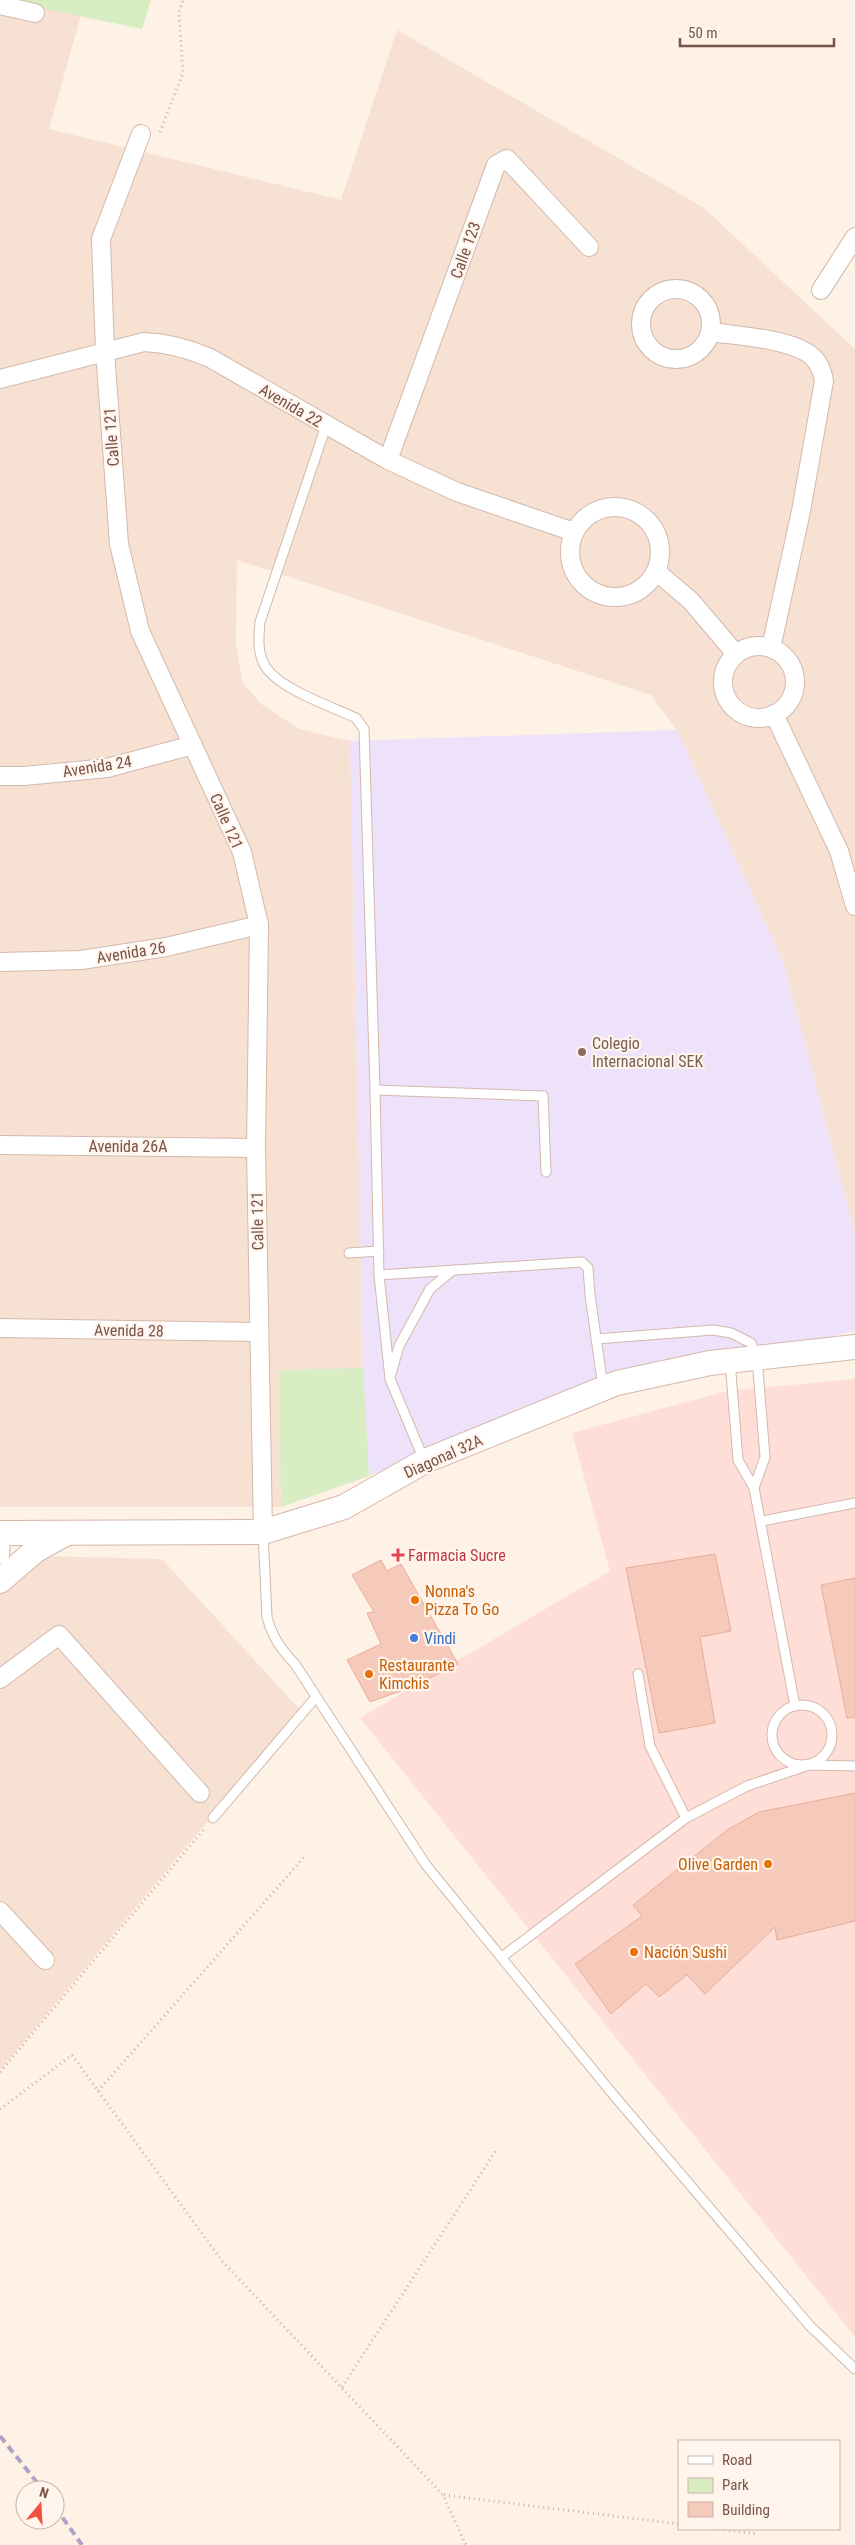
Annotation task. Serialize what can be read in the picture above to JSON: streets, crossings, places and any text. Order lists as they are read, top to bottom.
{
  "streets": {
    "street": [
      "Calle 123",
      "Avenida 22",
      "Calle 121",
      "Avenida 24",
      "Avenida 26",
      "Avenida 26A",
      "Avenida 28",
      "Diagonal 32A"
    ]
  },
  "crossings": [
    ["Calle 123", "Avenida 22"],
    ["Avenida 22", "Calle 121"],
    ["Calle 121", "Avenida 24"],
    ["Calle 121", "Avenida 26"],
    ["Calle 121", "Avenida 26A"],
    ["Calle 121", "Avenida 28"],
    ["Calle 121", "Diagonal 32A"]
  ],
  "places": {
    "other": [
      "Colegio Internacional SEK",
      "Nonna's Pizza To Go",
      "Vindi",
      "Restaurante Kimchis",
      "Olive Garden",
      "Nación Sushi"
    ],
    "health": ["Farmacia Sucre"]
  },
  "legend": ["Road", "Park", "Building"],
  "scale_bar": "50 m",
  "north": "top"
}
